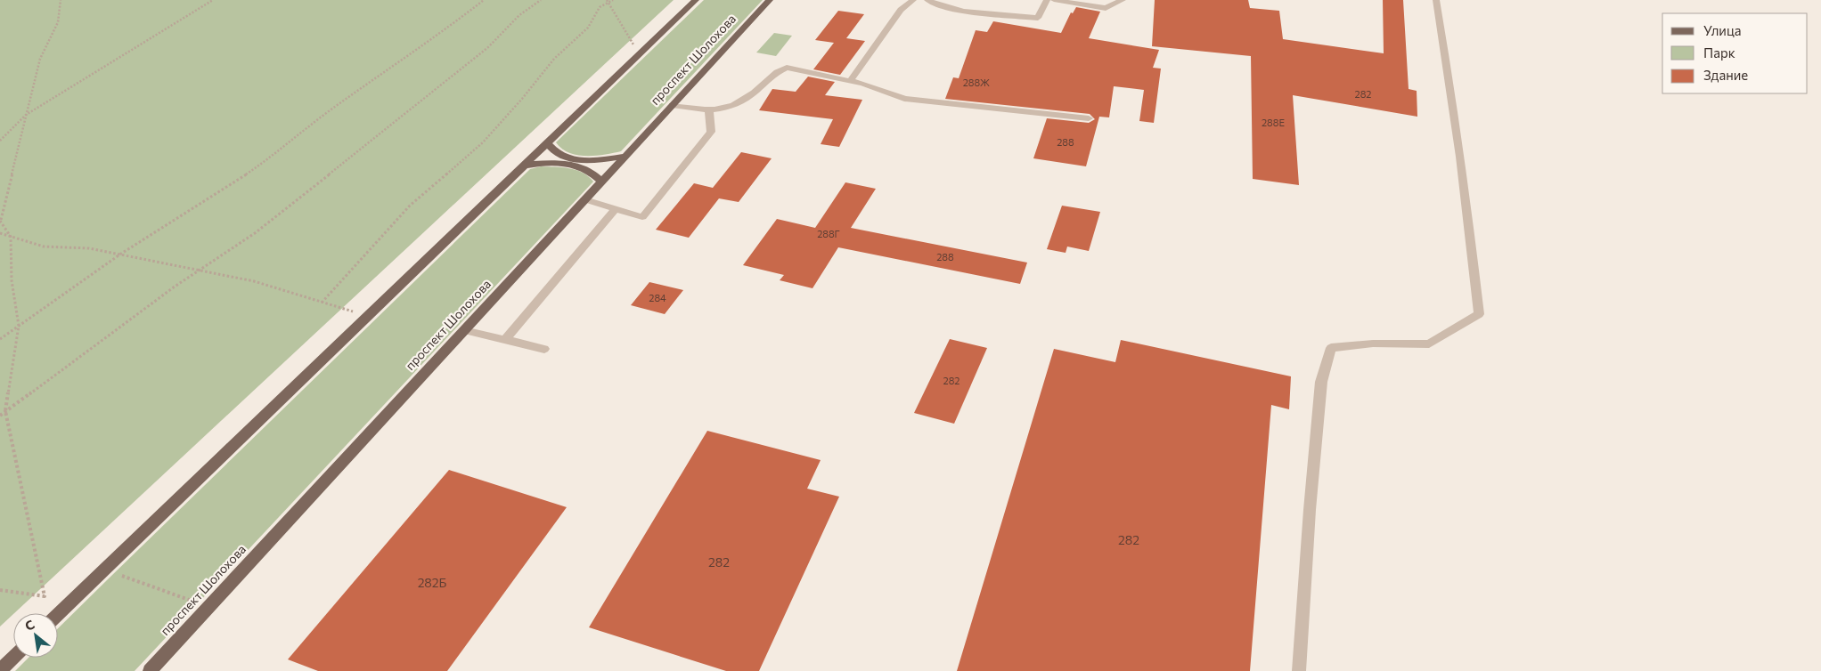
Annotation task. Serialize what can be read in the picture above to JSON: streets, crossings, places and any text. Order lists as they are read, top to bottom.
{
  "streets": {
    "main road": ["проспект Шолохова"]
  },
  "house_numbers": [
    "288Ж",
    "282",
    "288Е",
    "288",
    "288Г",
    "288",
    "284",
    "282",
    "282",
    "282",
    "282Б"
  ],
  "legend": ["Улица", "Парк", "Здание"],
  "north": "top left"
}
